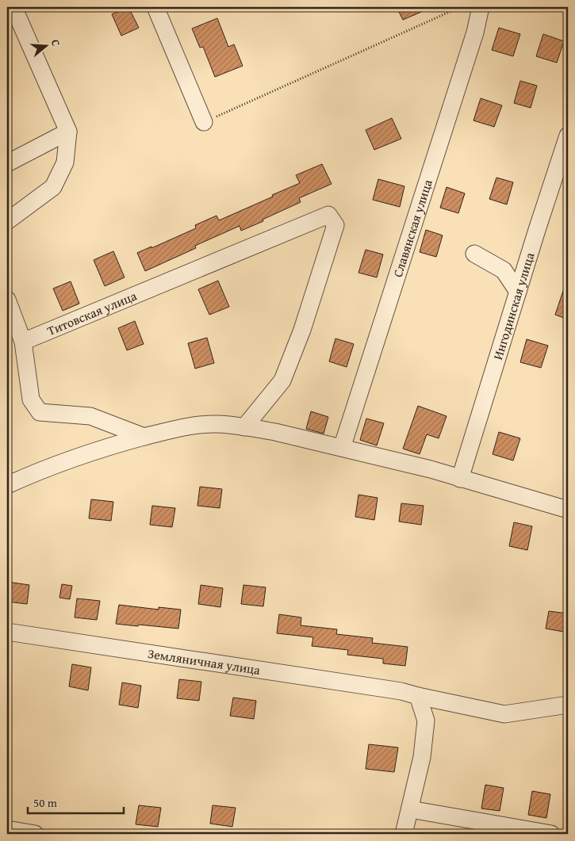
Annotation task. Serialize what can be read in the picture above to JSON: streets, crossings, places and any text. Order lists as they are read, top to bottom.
{
  "streets": {
    "street": [
      "Славянская улица",
      "Ингодинская улица",
      "Титовская улица",
      "Земляничная улица"
    ]
  },
  "scale_bar": "50 m",
  "north": "right"
}
